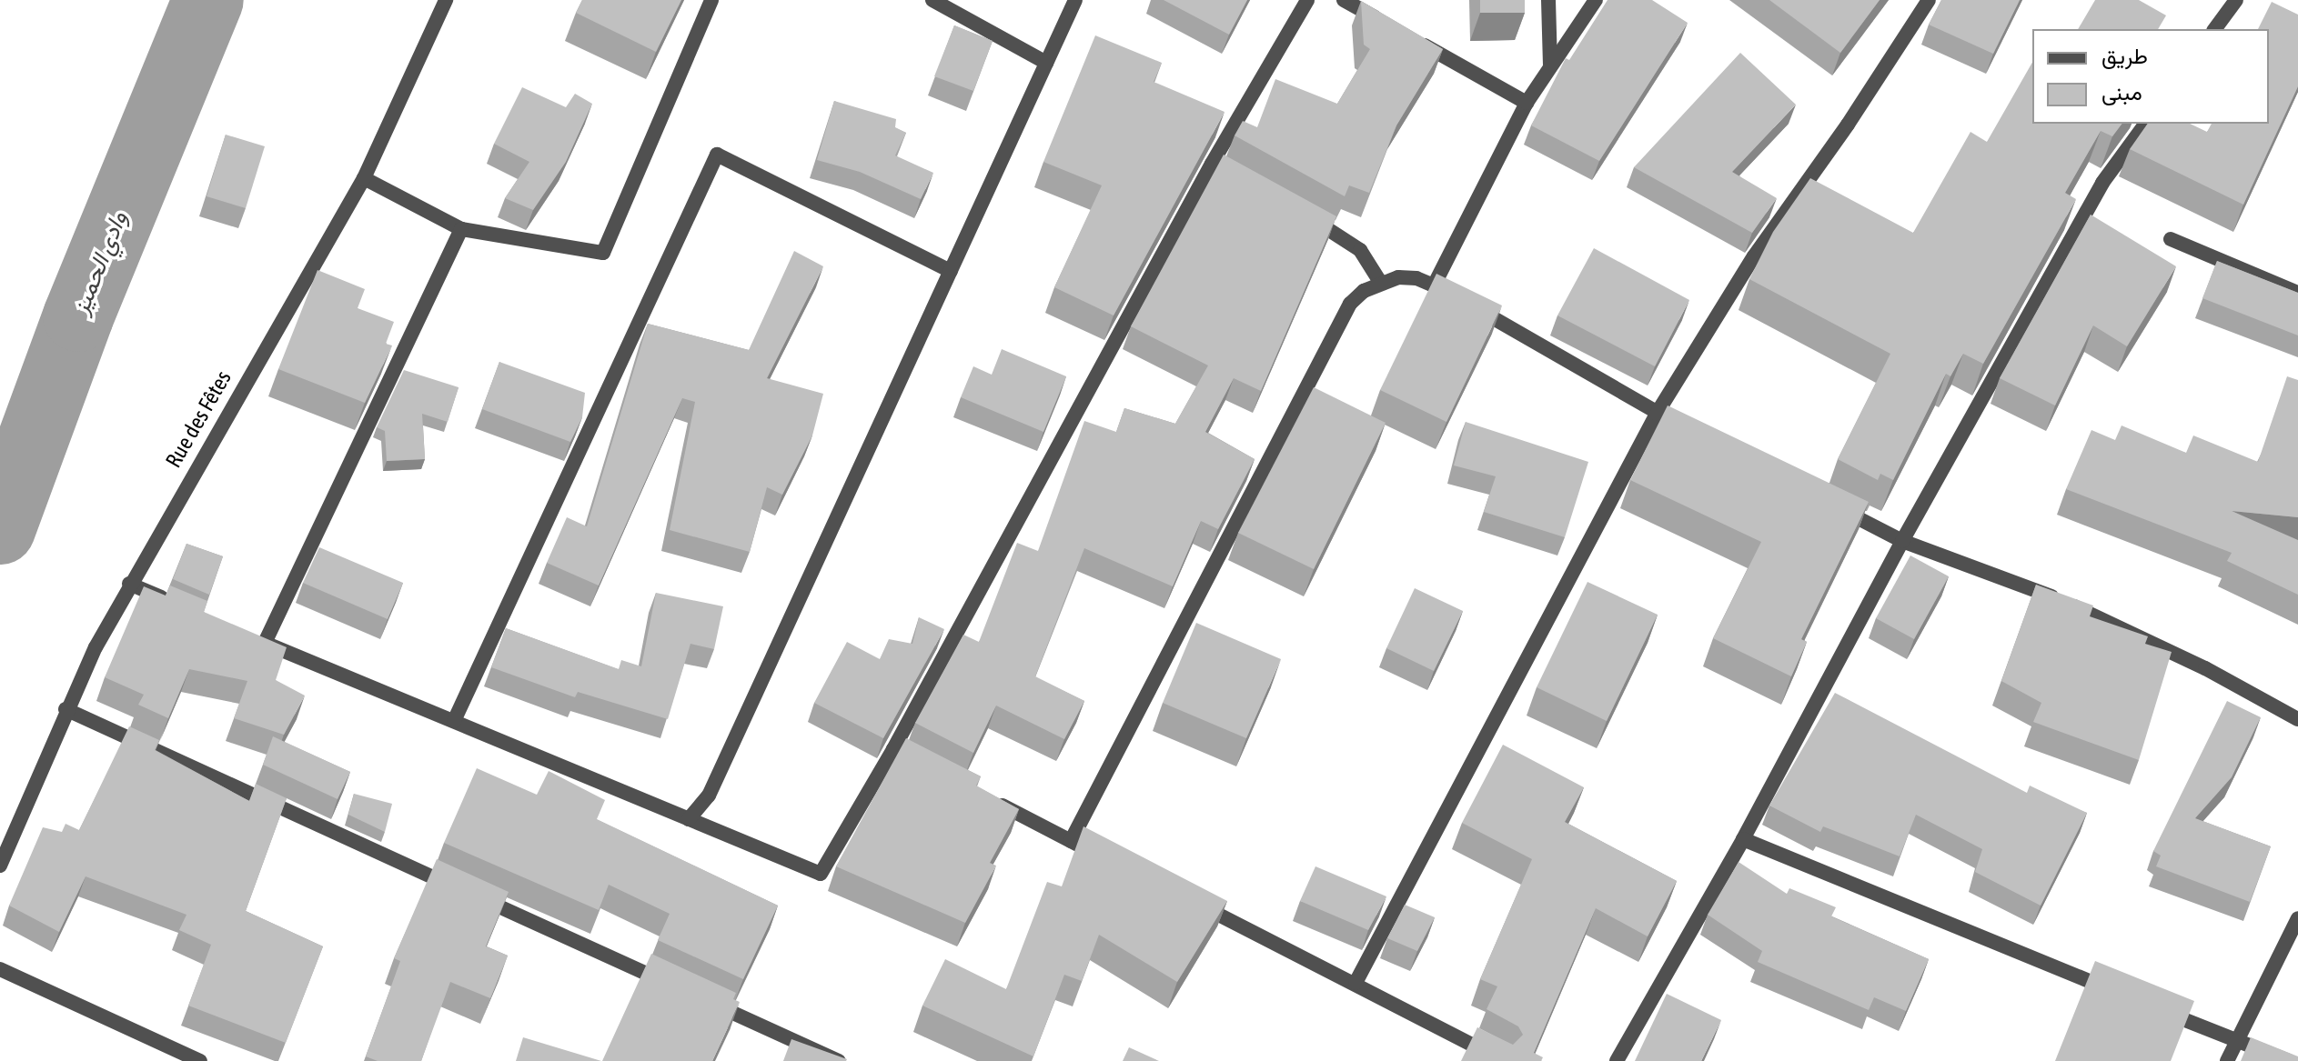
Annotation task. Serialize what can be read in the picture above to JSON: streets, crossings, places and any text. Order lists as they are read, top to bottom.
{
  "streets": {
    "street": ["Rue des Fêtes"]
  },
  "water": ["وادي الحميز"],
  "legend": ["طريق", "مبنى"]
}
